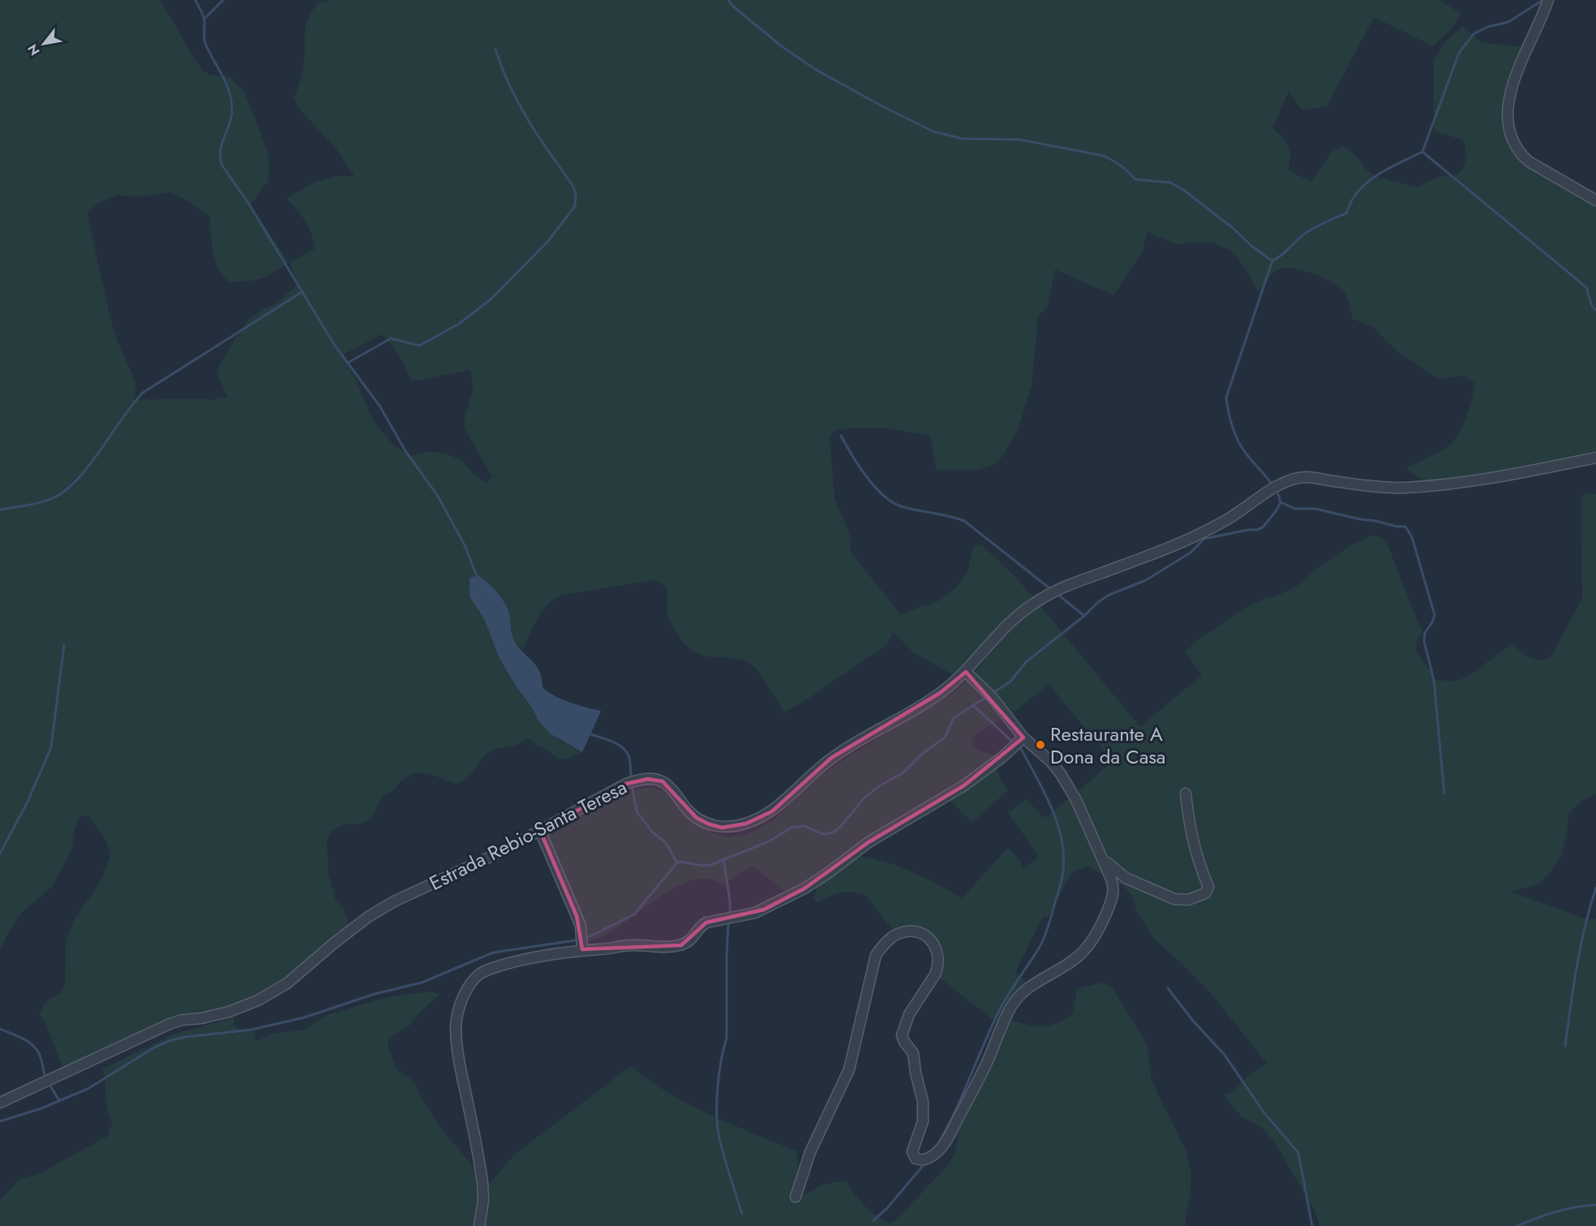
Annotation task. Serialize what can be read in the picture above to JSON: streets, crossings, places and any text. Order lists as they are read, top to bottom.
{
  "streets": {
    "street": ["Estrada Rebio-Santa Teresa"]
  },
  "places": ["Restaurante A Dona da Casa"],
  "north": "bottom left"
}
